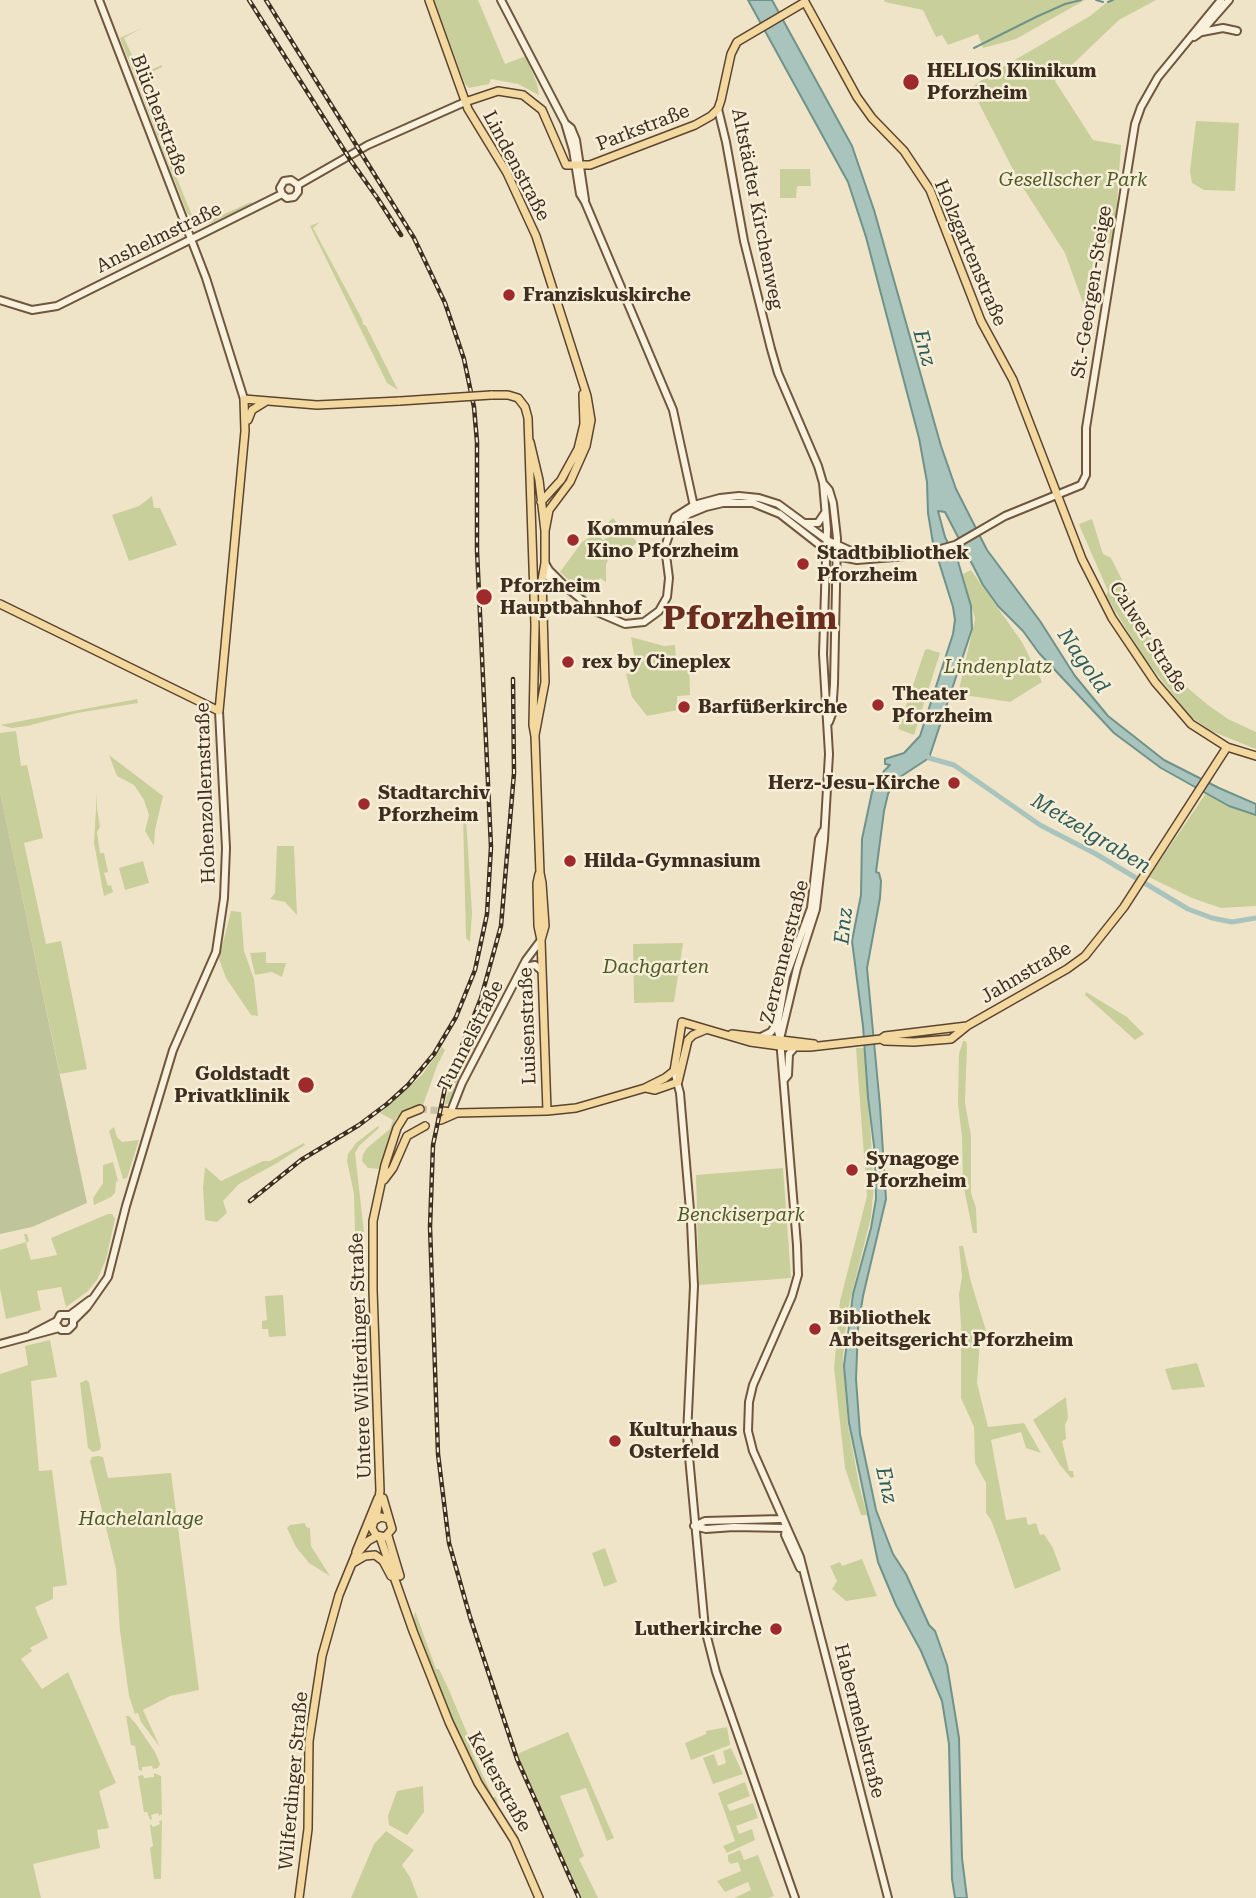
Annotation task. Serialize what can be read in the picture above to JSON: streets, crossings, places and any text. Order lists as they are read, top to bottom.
{
  "streets": {
    "main road": [
      "Blücherstraße",
      "Parkstraße",
      "Lindenstraße",
      "Altstädter Kirchenweg",
      "Anshelmstraße",
      "Holzgartenstraße",
      "St.-Georgen-Steige",
      "Calwer Straße",
      "Hohenzollernstraße",
      "Zerrennerstraße",
      "Jahnstraße",
      "Luisenstraße",
      "Tunnelstraße",
      "Untere Wilferdinger Straße",
      "Habermehlstraße",
      "Wilferdinger Straße",
      "Kelterstraße"
    ]
  },
  "crossings": [
    ["Blücherstraße", "Anshelmstraße"],
    ["Blücherstraße", "Hohenzollernstraße"],
    ["Parkstraße", "Lindenstraße"],
    ["Parkstraße", "Altstädter Kirchenweg"],
    ["Parkstraße", "Anshelmstraße"],
    ["Lindenstraße", "Anshelmstraße"],
    ["Lindenstraße", "Luisenstraße"],
    ["Altstädter Kirchenweg", "Holzgartenstraße"],
    ["Anshelmstraße", "Hohenzollernstraße"],
    ["Holzgartenstraße", "St.-Georgen-Steige"],
    ["Holzgartenstraße", "Calwer Straße"],
    ["St.-Georgen-Steige", "Calwer Straße"],
    ["Calwer Straße", "Jahnstraße"],
    ["Zerrennerstraße", "Habermehlstraße"],
    ["Luisenstraße", "Tunnelstraße"],
    ["Untere Wilferdinger Straße", "Wilferdinger Straße"],
    ["Untere Wilferdinger Straße", "Kelterstraße"],
    ["Wilferdinger Straße", "Kelterstraße"]
  ],
  "districts": ["Pforzheim"],
  "water": ["Enz", "Nagold", "Metzelgraben"],
  "parks": [
    "Gesellscher Park",
    "Lindenplatz",
    "Dachgarten",
    "Benckiserpark",
    "Hachelanlage"
  ],
  "places": [
    "HELIOS Klinikum Pforzheim",
    "Franziskuskirche",
    "Kommunales Kino Pforzheim",
    "Stadtbibliothek Pforzheim",
    "Pforzheim Hauptbahnhof",
    "rex by Cineplex",
    "Theater Pforzheim",
    "Barfüßerkirche",
    "Herz-Jesu-Kirche",
    "Stadtarchiv Pforzheim",
    "Hilda-Gymnasium",
    "Goldstadt Privatklinik",
    "Synagoge Pforzheim",
    "Bibliothek Arbeitsgericht Pforzheim",
    "Kulturhaus Osterfeld",
    "Lutherkirche"
  ]
}
